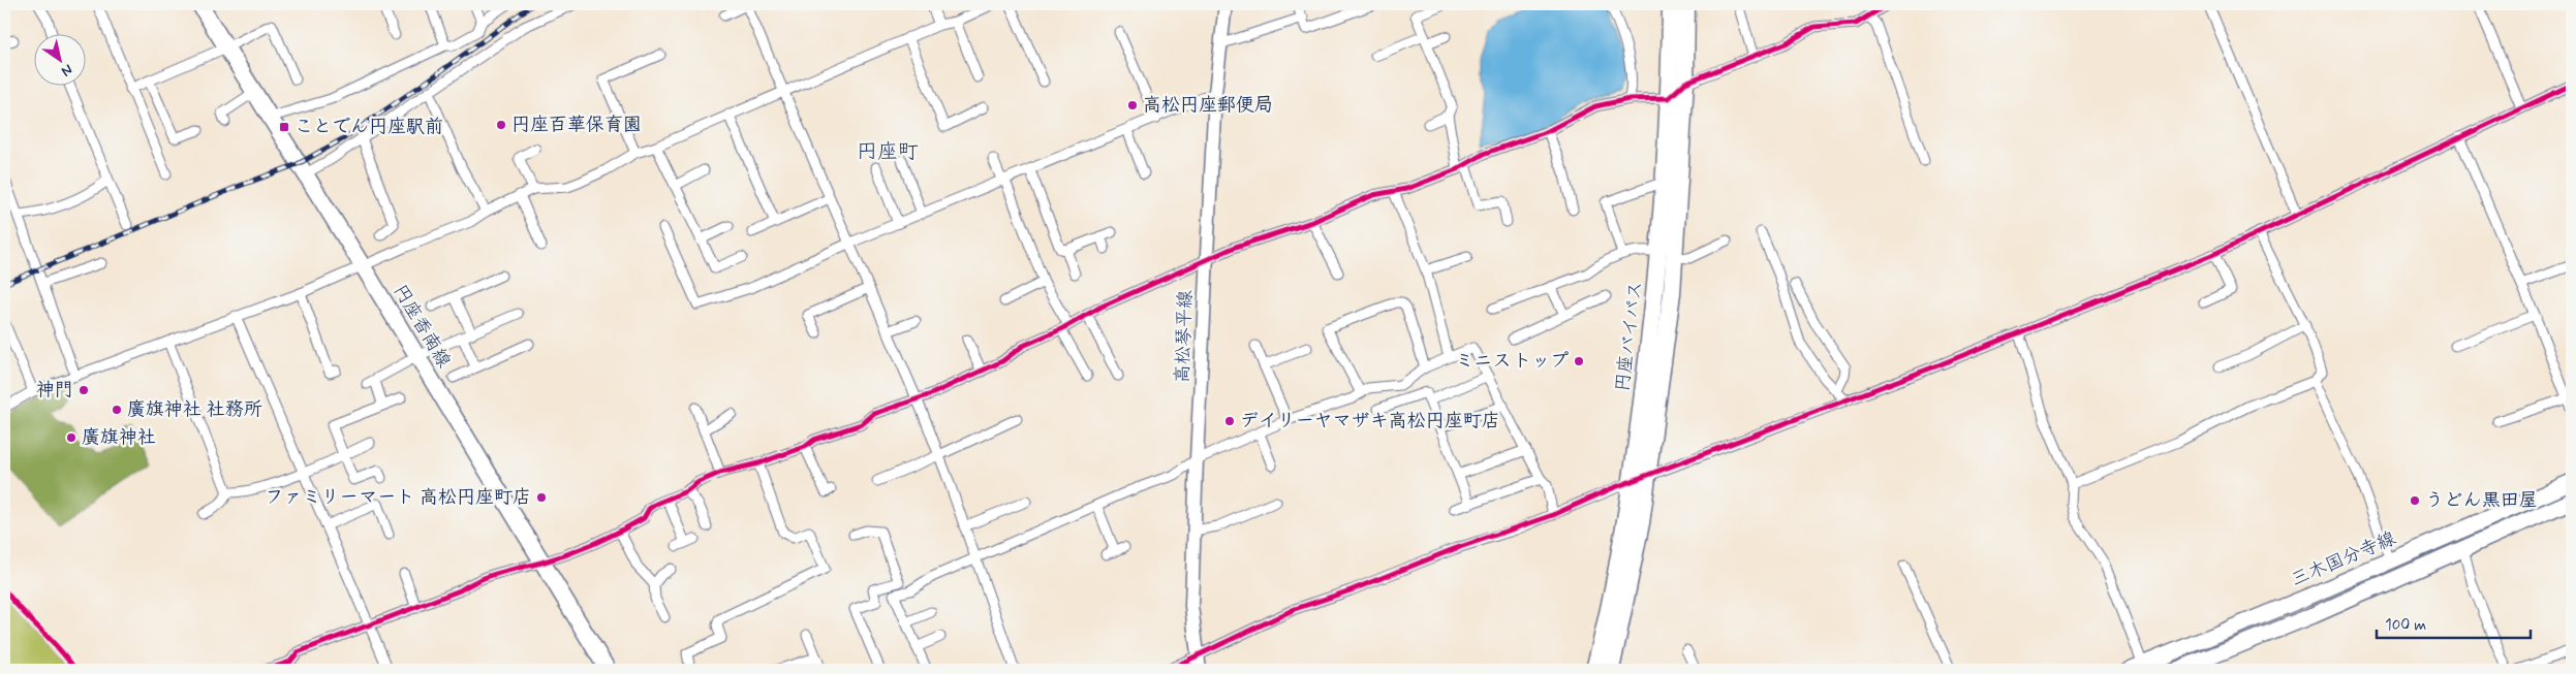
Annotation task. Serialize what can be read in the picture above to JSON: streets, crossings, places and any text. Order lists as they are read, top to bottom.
{
  "streets": {
    "highway": ["円座バイパス"],
    "main road": ["円座香南線", "高松琴平線", "三木国分寺線"]
  },
  "districts": ["円座町"],
  "places": {
    "other": [
      "高松円座郵便局",
      "円座百華保育園",
      "ミニストップ",
      "神門",
      "廣旗神社 社務所",
      "デイリーヤマザキ高松円座町店",
      "廣旗神社",
      "ファミリーマート 高松円座町店",
      "うどん黒田屋"
    ],
    "transit": ["ことでん円座駅前"]
  },
  "scale_bar": "100 m",
  "north": "bottom right"
}
